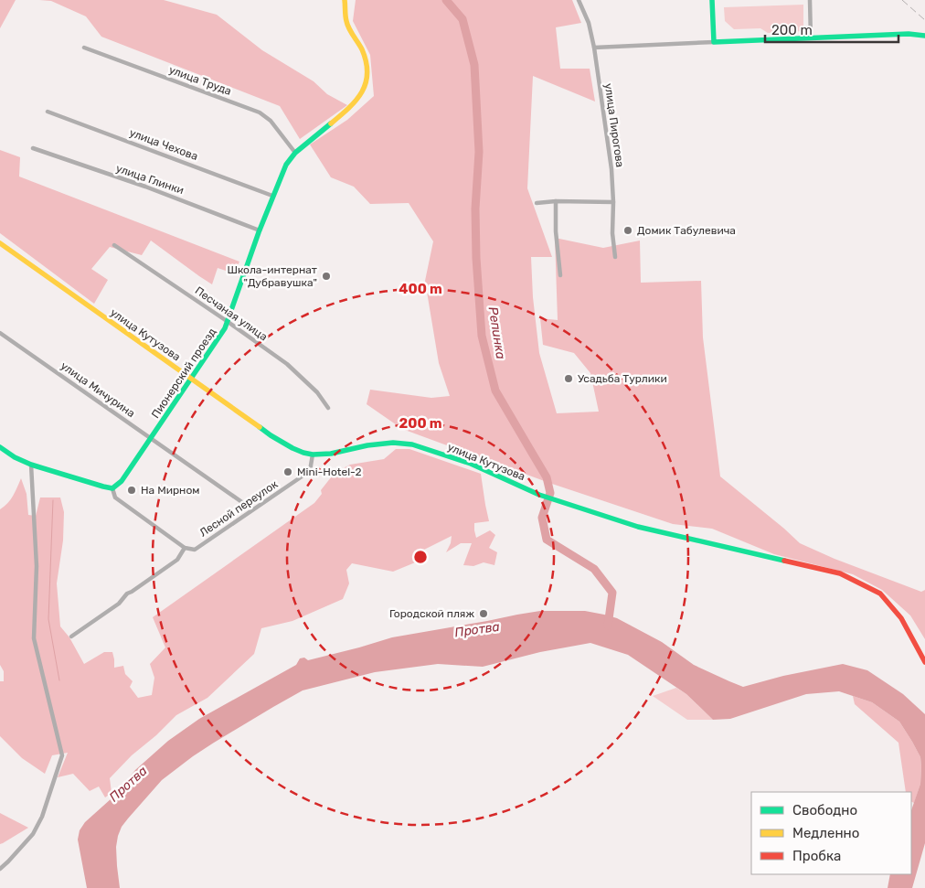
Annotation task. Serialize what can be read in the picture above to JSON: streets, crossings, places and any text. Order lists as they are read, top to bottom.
{
  "streets": {
    "main road": ["улица Кутузова", "Пионерский проезд"],
    "street": [
      "улица Труда",
      "улица Пирогова",
      "улица Чехова",
      "улица Глинки",
      "Песчаная улица",
      "улица Мичурина",
      "Лесной переулок"
    ]
  },
  "crossings": [
    ["улица Труда", "Пионерский проезд"],
    ["улица Чехова", "Пионерский проезд"],
    ["улица Глинки", "Пионерский проезд"],
    ["Песчаная улица", "Пионерский проезд"],
    ["улица Кутузова", "Пионерский проезд"],
    ["улица Кутузова", "Лесной переулок"],
    ["Пионерский проезд", "улица Мичурина"],
    ["улица Мичурина", "Лесной переулок"]
  ],
  "water": ["Репинка", "Протва"],
  "places": [
    "Домик Табулевича",
    "Школа-интернат \"Дубравушка\"",
    "Усадьба Турлики",
    "Mini-Hotel-2",
    "На Мирном",
    "Городской пляж"
  ],
  "legend": ["Свободно", "Медленно", "Пробка"],
  "scale_bar": "200 m",
  "rings": ["400 m", "200 m"]
}
